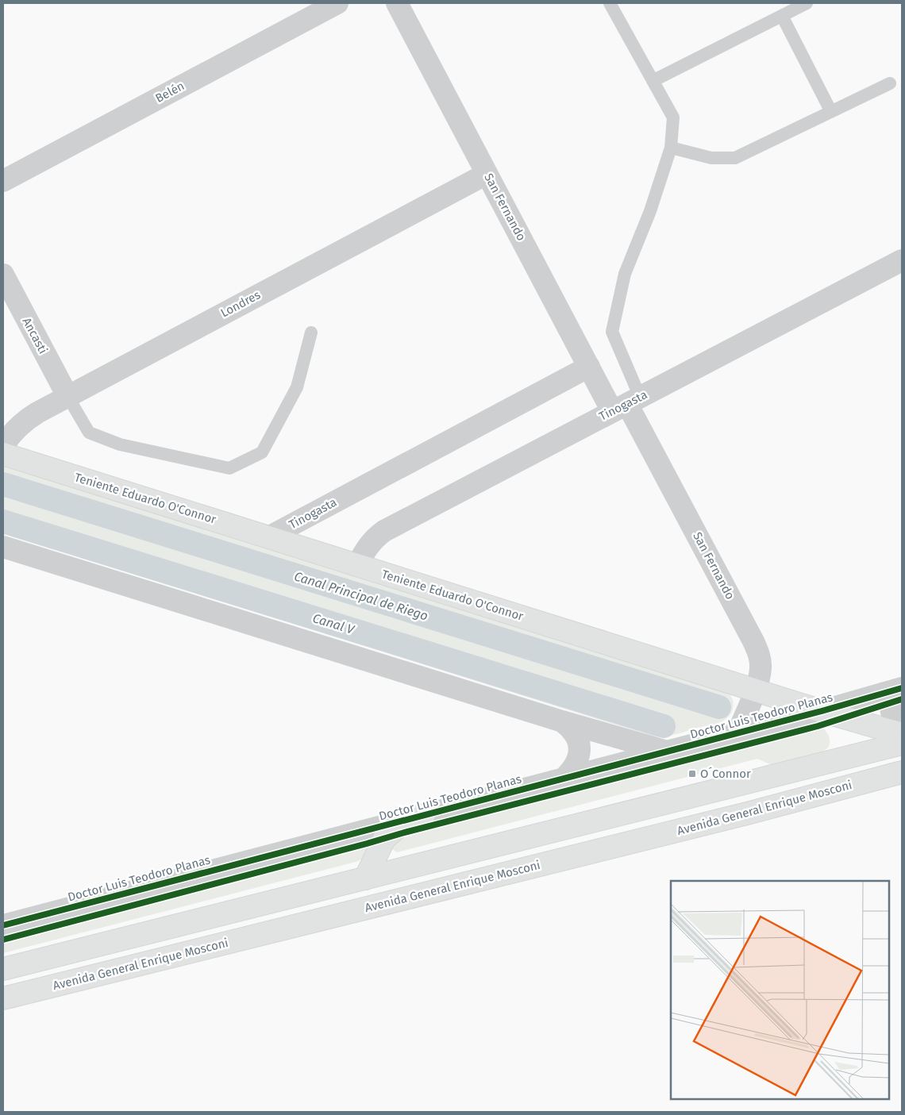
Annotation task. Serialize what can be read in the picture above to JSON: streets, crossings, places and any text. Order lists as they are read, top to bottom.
{
  "streets": {
    "main road": ["Teniente Eduardo O'Connor", "Avenida General Enrique Mosconi"],
    "street": [
      "Belén",
      "San Fernando",
      "Londres",
      "Ancasti",
      "Tinogasta",
      "Doctor Luis Teodoro Planas"
    ]
  },
  "crossings": [
    ["San Fernando", "Londres"],
    ["San Fernando", "Tinogasta"],
    ["San Fernando", "Teniente Eduardo O'Connor"],
    ["San Fernando", "Doctor Luis Teodoro Planas"],
    ["Londres", "Ancasti"],
    ["Tinogasta", "Teniente Eduardo O'Connor"],
    ["Teniente Eduardo O'Connor", "Doctor Luis Teodoro Planas"]
  ],
  "water": ["Canal Principal de Riego", "Canal V"],
  "places": {
    "transit": ["O´Connor"]
  }
}
